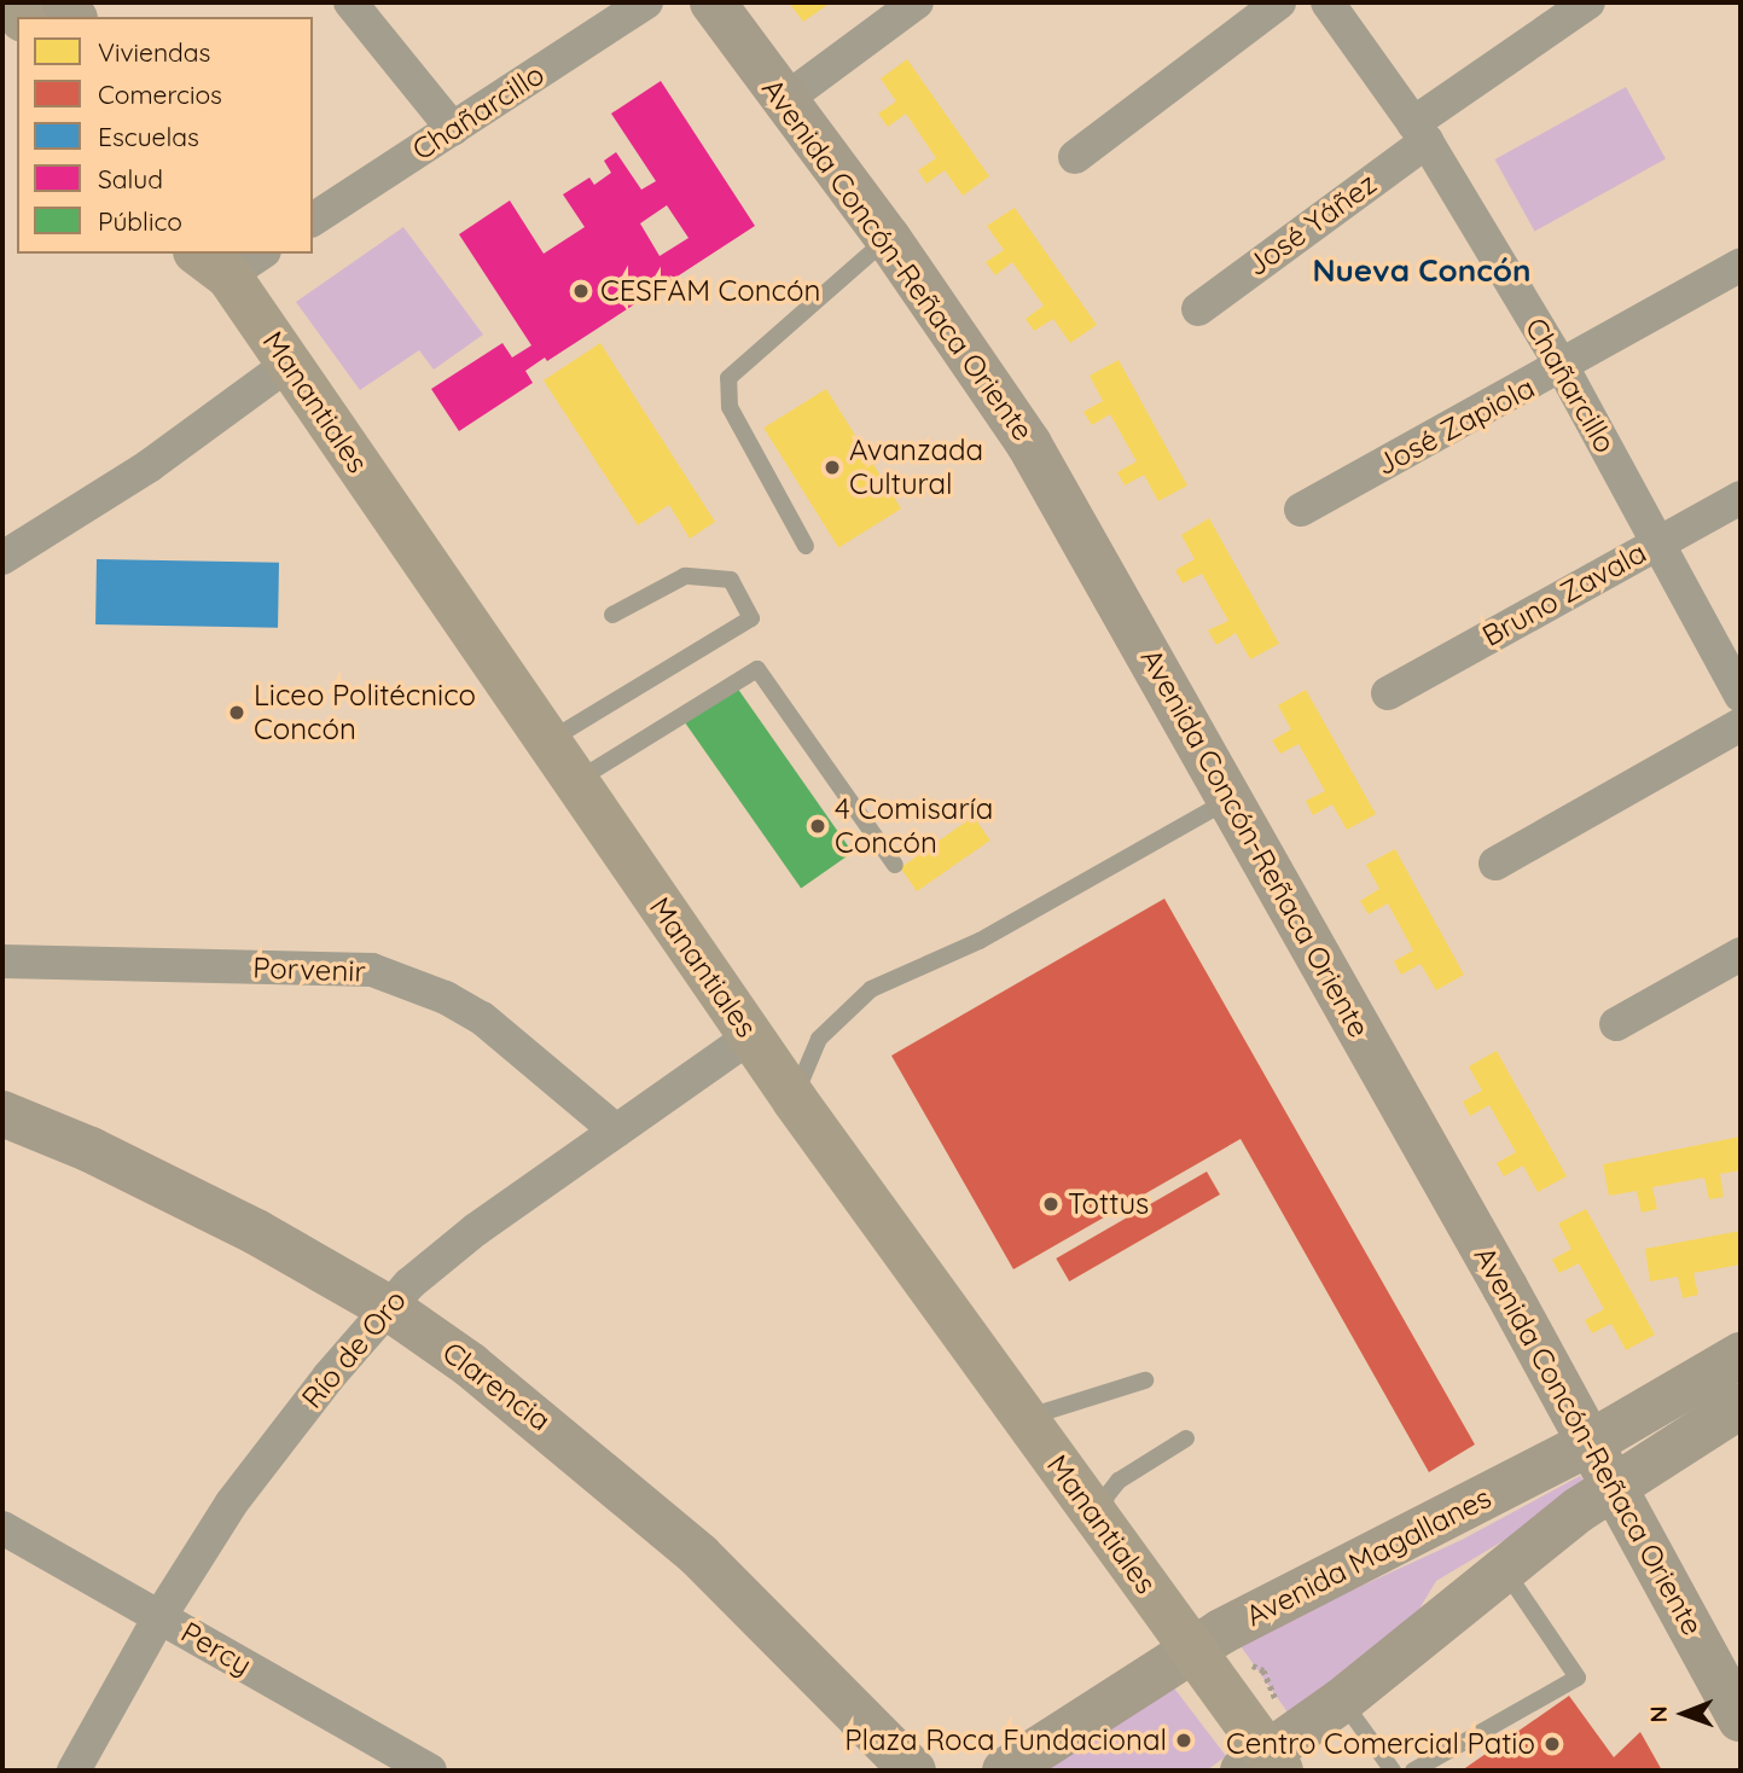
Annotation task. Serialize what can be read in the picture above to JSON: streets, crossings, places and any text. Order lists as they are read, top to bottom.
{
  "streets": {
    "main road": ["Manantiales"],
    "street": [
      "Chañarcillo",
      "José Yáñez",
      "Avenida Concón-Reñaca Oriente",
      "José Zapiola",
      "Bruno Zavala",
      "Porvenir",
      "Río de Oro",
      "Clarencia",
      "Avenida Magallanes",
      "Percy"
    ]
  },
  "crossings": [
    ["Chañarcillo", "José Yáñez"],
    ["Chañarcillo", "José Zapiola"],
    ["Chañarcillo", "Bruno Zavala"],
    ["Avenida Concón-Reñaca Oriente", "Avenida Magallanes"],
    ["Manantiales", "Río de Oro"],
    ["Manantiales", "Avenida Magallanes"],
    ["Porvenir", "Río de Oro"],
    ["Río de Oro", "Clarencia"],
    ["Río de Oro", "Percy"]
  ],
  "districts": ["Nueva Concón"],
  "places": [
    "CESFAM Concón",
    "Avanzada Cultural",
    "Liceo Politécnico Concón",
    "4 Comisaría Concón",
    "Tottus",
    "Plaza Roca Fundacional",
    "Centro Comercial Patio"
  ],
  "legend": [
    "Viviendas",
    "Comercios",
    "Escuelas",
    "Salud",
    "Público"
  ],
  "north": "left"
}
